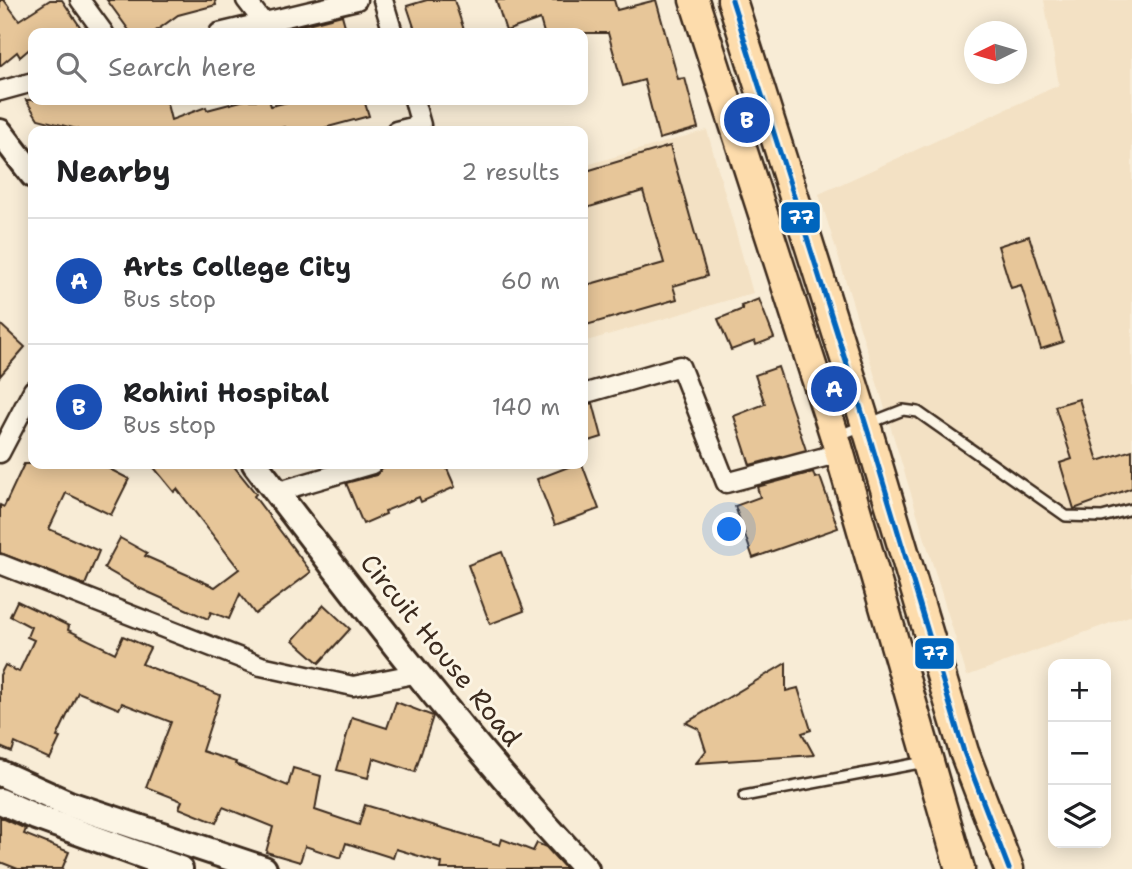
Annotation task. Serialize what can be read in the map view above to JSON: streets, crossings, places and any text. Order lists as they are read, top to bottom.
{
  "streets": {
    "street": ["Circuit House Road"]
  },
  "lines": ["transit line 77"],
  "north": "left",
  "page": {
    "search": "Search here",
    "pins": ["B", "A"],
    "heading": ["Nearby", "2 results"],
    "list": [
      {
        "mark": "A",
        "name": "Arts College City",
        "note": "Bus stop",
        "value": "60 m"
      },
      {
        "mark": "B",
        "name": "Rohini Hospital",
        "note": "Bus stop",
        "value": "140 m"
      }
    ],
    "map_buttons": ["+", "−"]
  }
}
